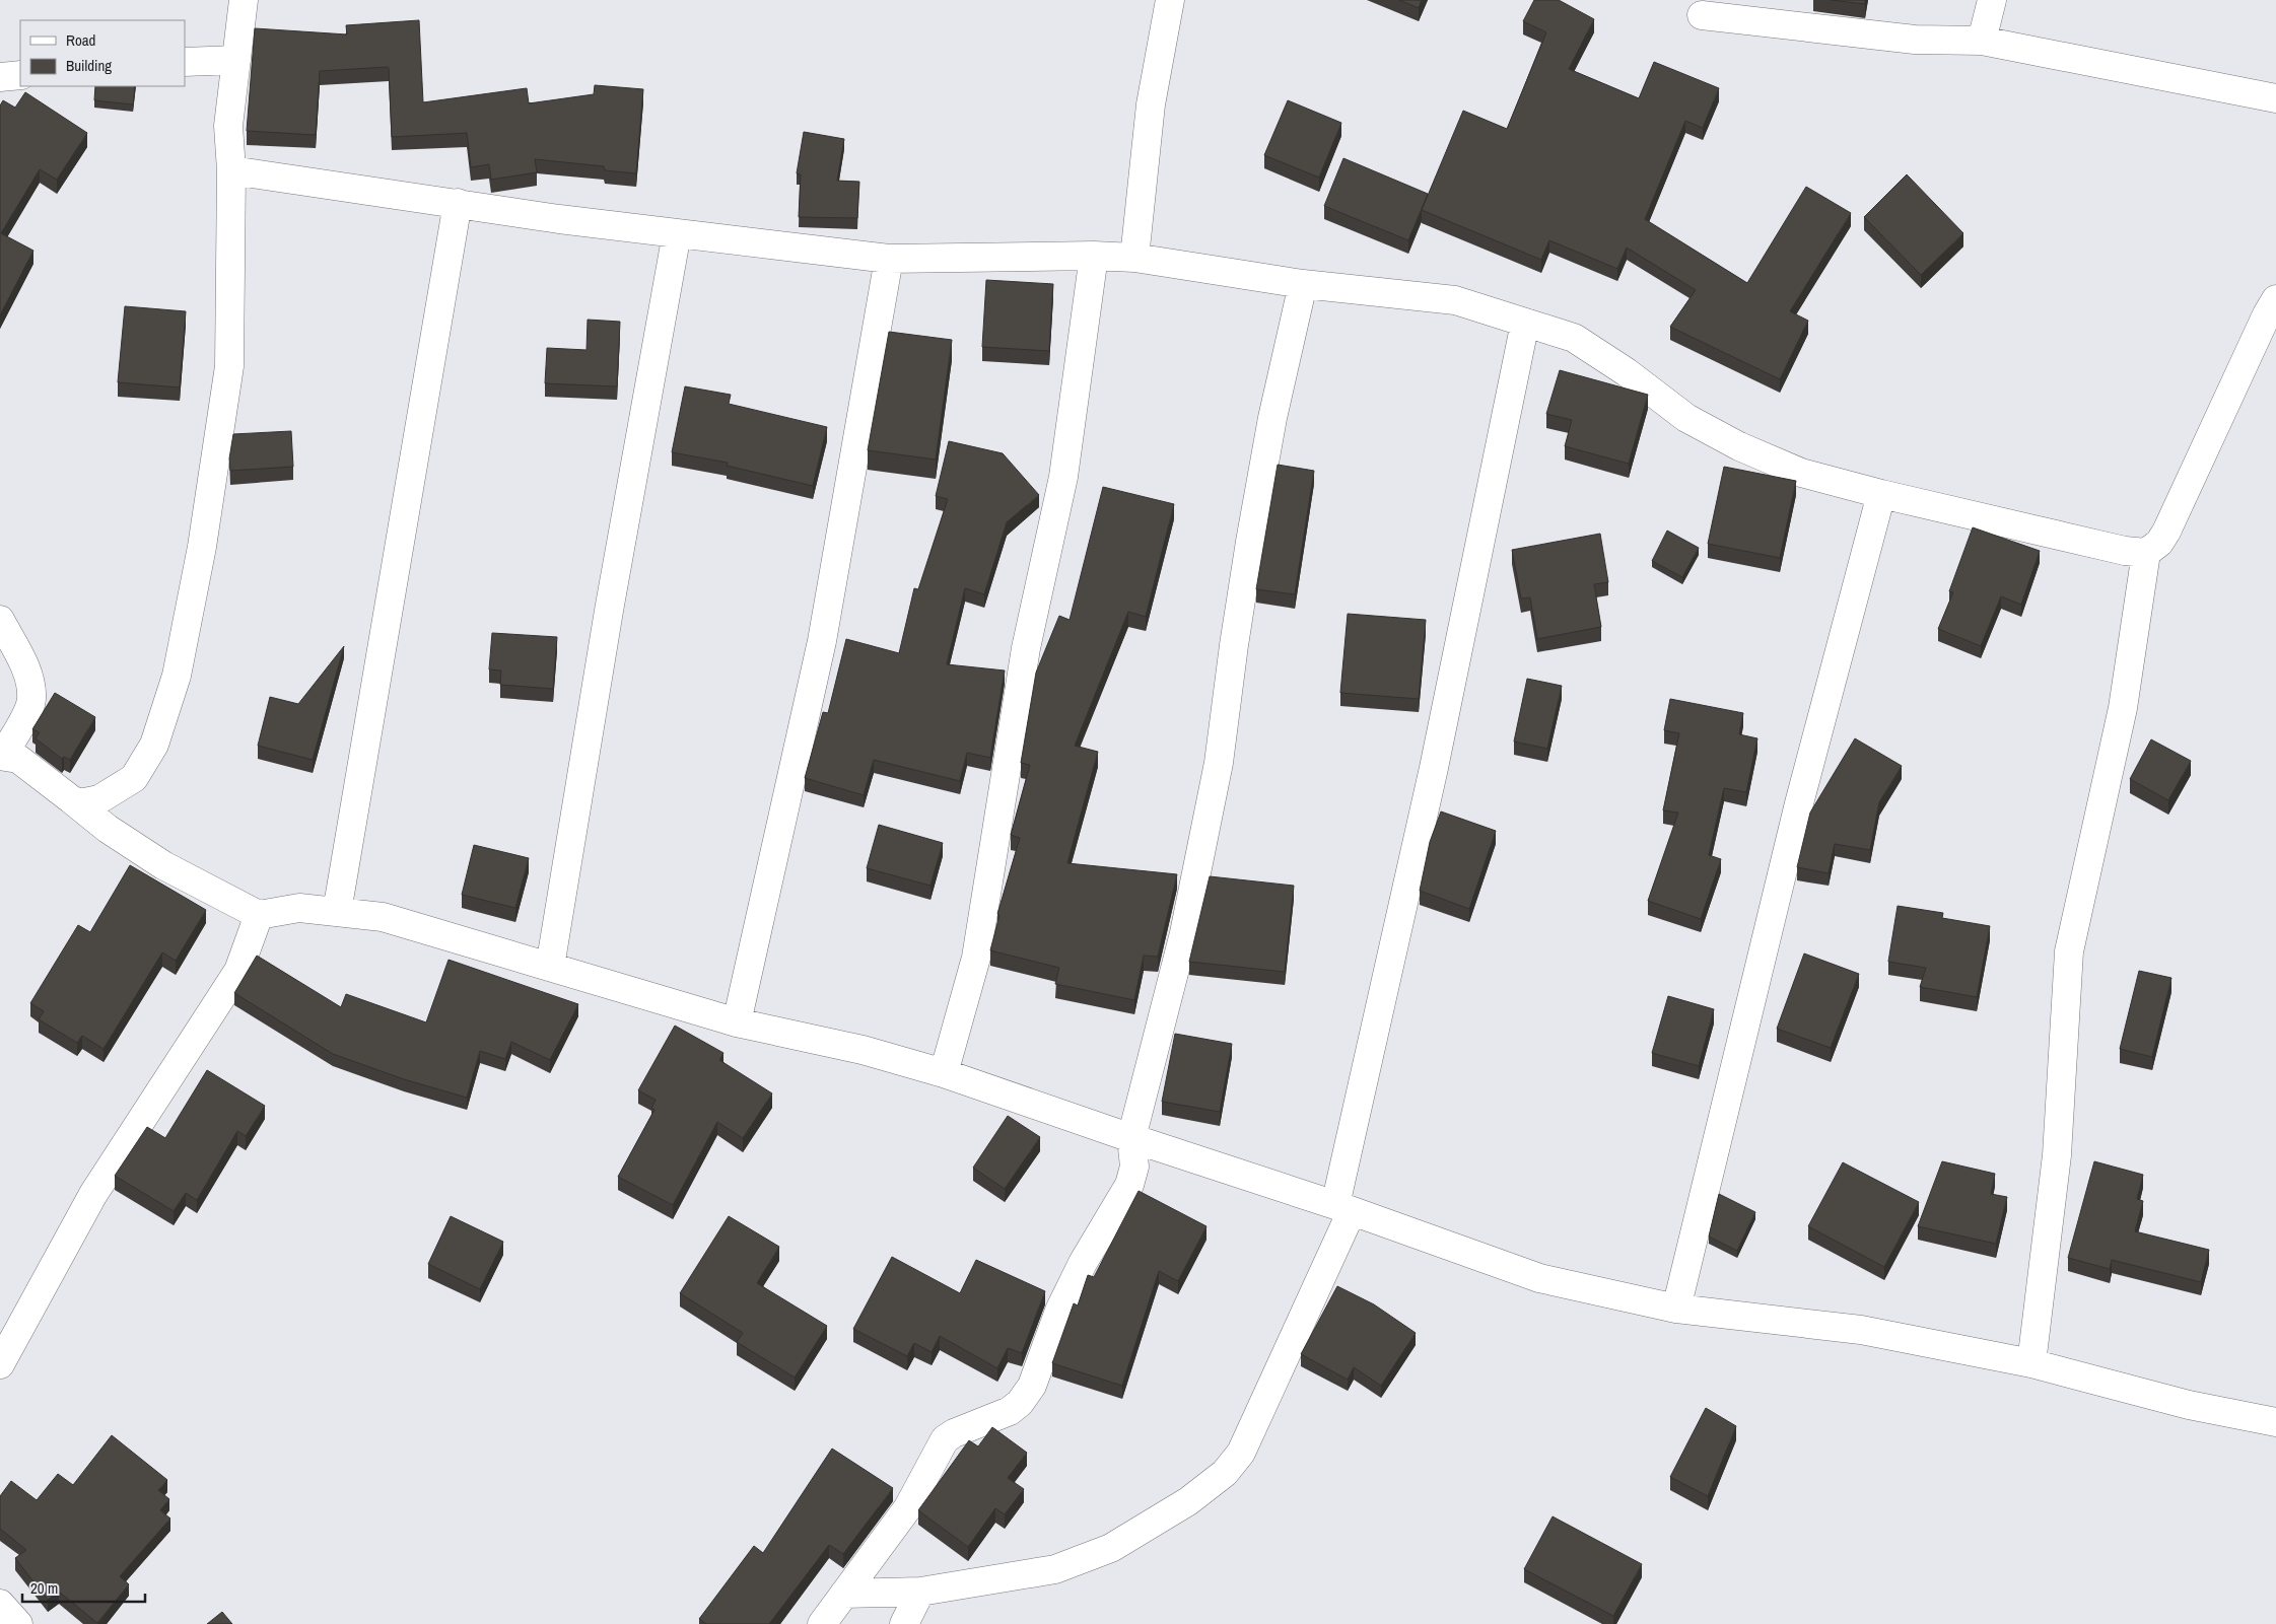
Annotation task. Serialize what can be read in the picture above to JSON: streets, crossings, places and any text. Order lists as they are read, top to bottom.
{
  "legend": ["Road", "Building"],
  "scale_bar": "20 m"
}
